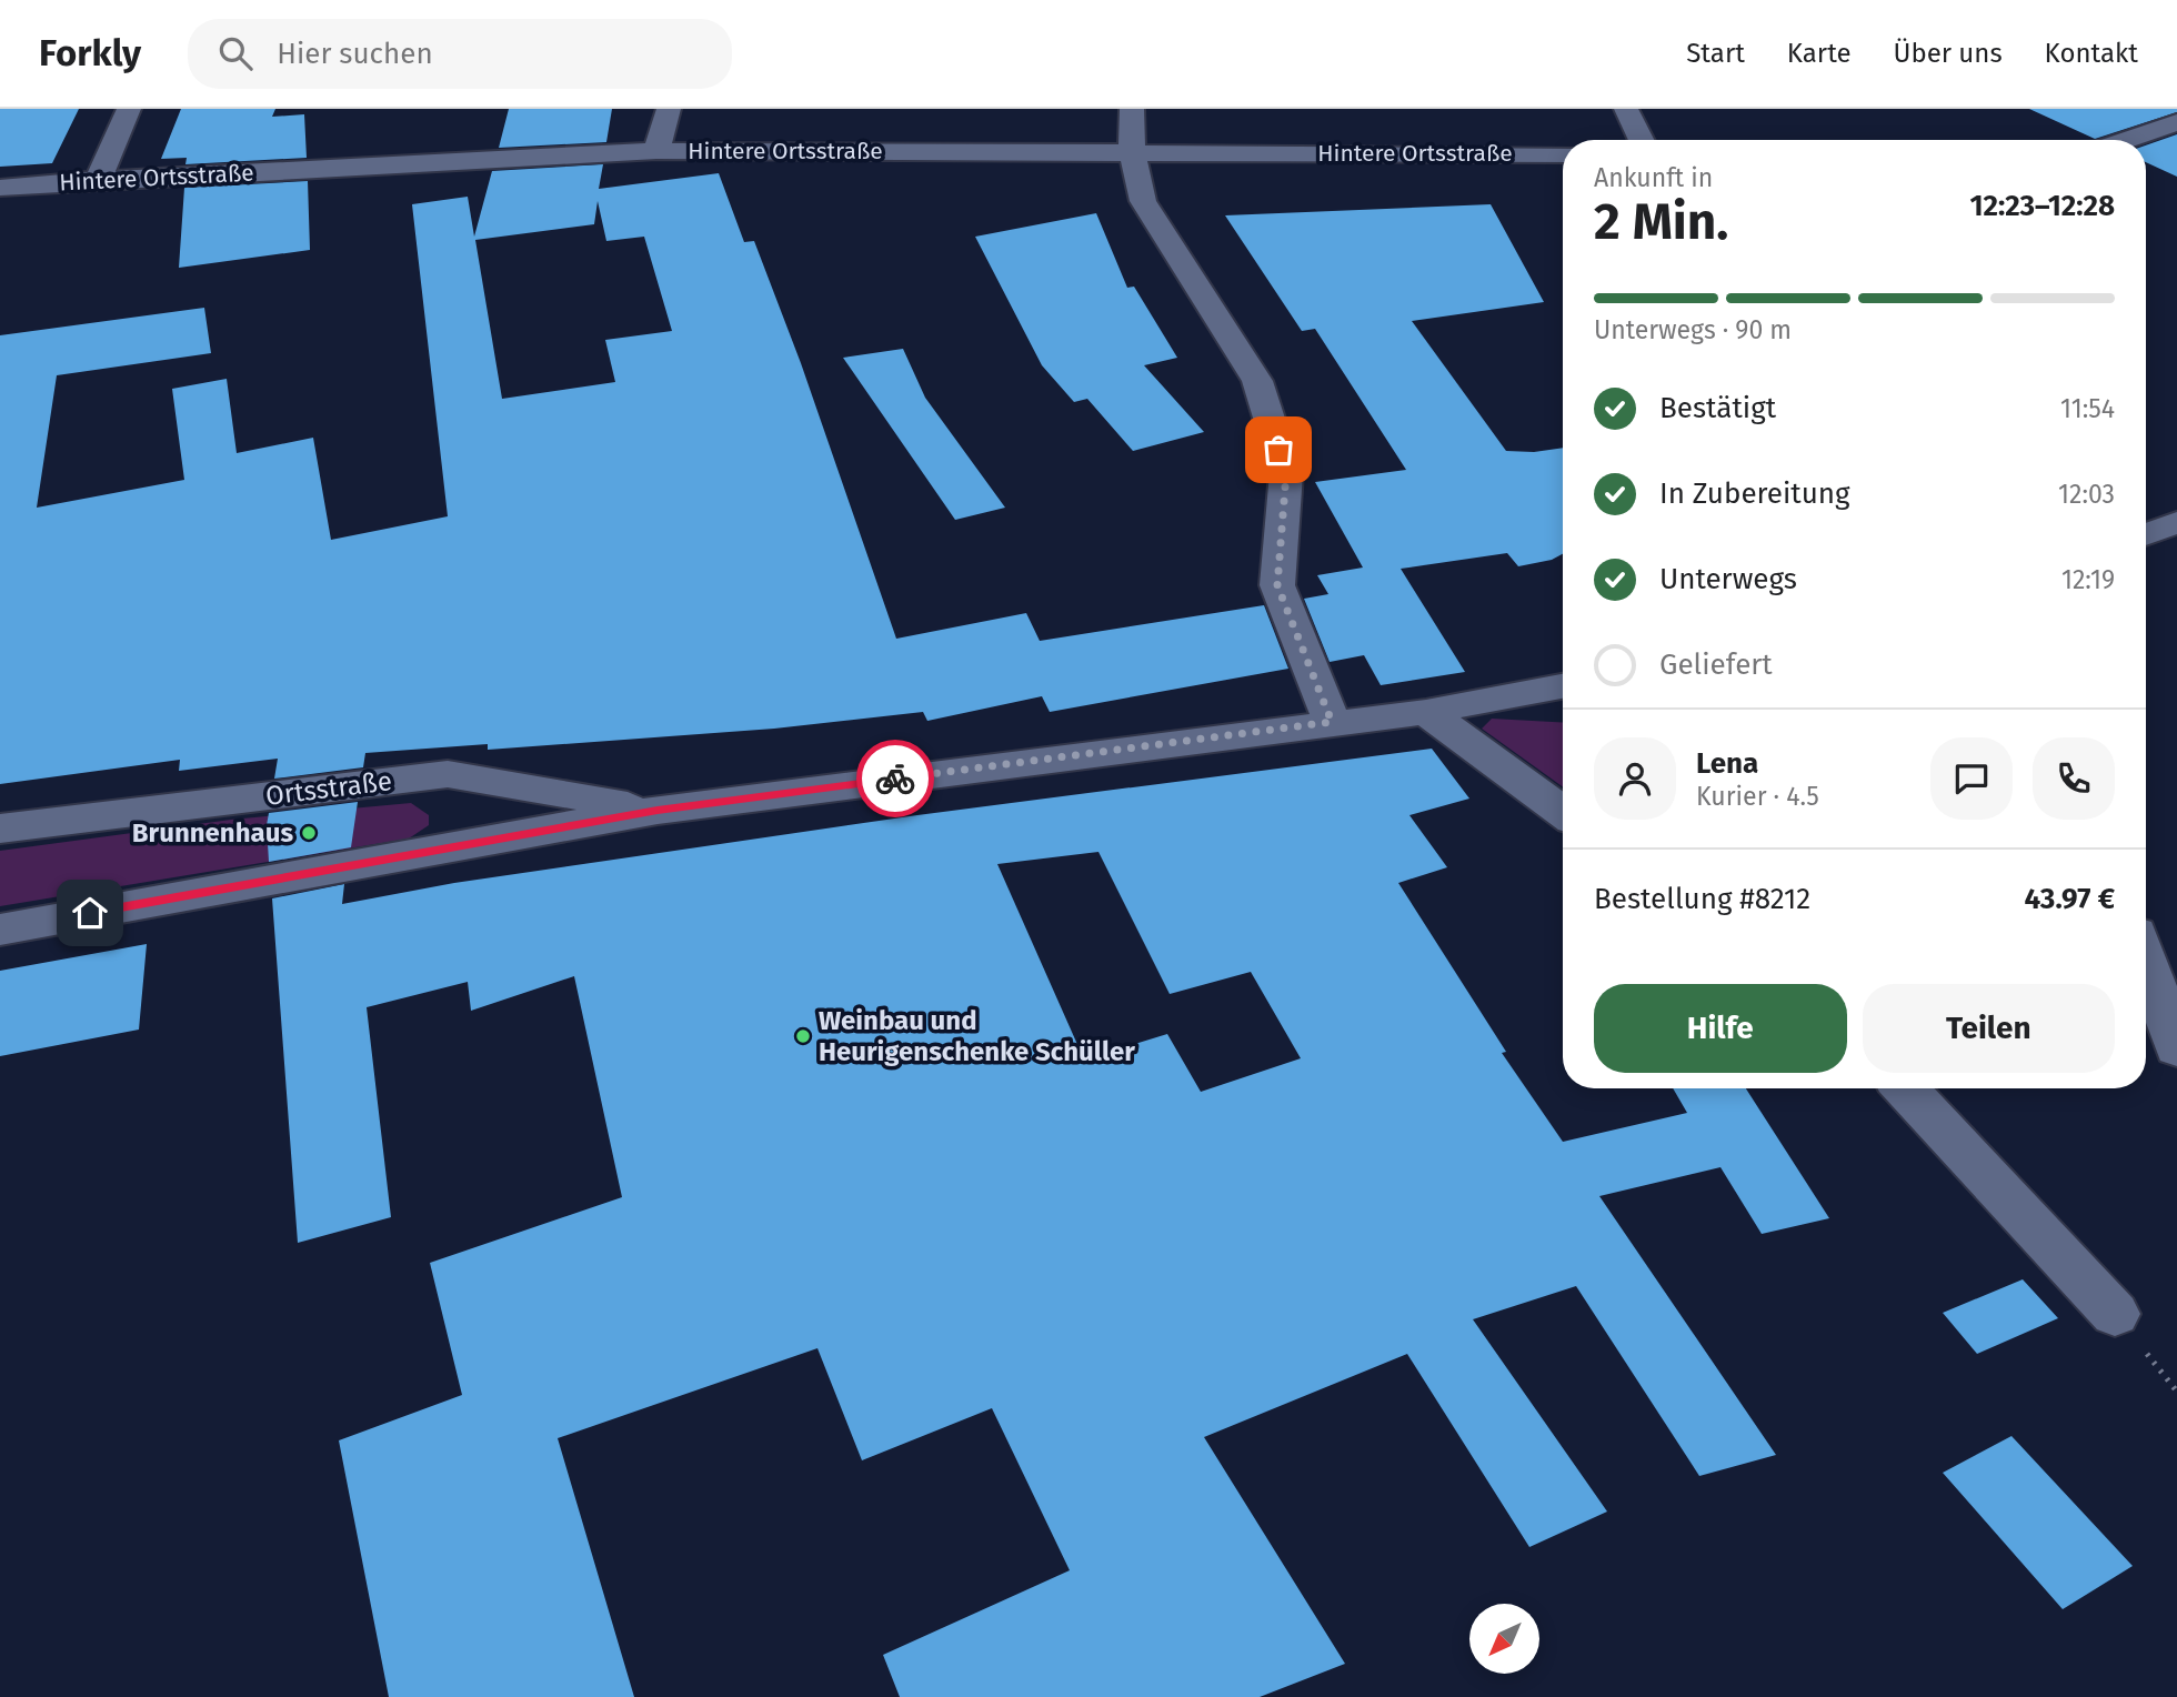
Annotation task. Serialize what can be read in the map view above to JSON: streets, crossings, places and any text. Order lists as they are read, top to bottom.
{
  "streets": {
    "street": ["Hintere Ortsstraße", "Ortsstraße"]
  },
  "places": ["Brunnenhaus", "Weinbau und Heurigenschenke Schüller"],
  "north": "bottom left",
  "page": {
    "header": "Forkly",
    "search": "Hier suchen",
    "nav": [
      "Start",
      "Karte",
      "Über uns",
      "Kontakt"
    ],
    "heading": ["2 Min.", "Ankunft in", "12:23–12:28"],
    "panel": [
      "Lena",
      "Kurier · 4.5",
      "Bestellung #8212",
      "43.97 €"
    ],
    "bar": "Unterwegs · 90 m",
    "list": [
      ["Bestätigt", "11:54"],
      ["In Zubereitung", "12:03"],
      ["Unterwegs", "12:19"],
      "Geliefert"
    ],
    "buttons": ["Hilfe", "Teilen"]
  }
}
